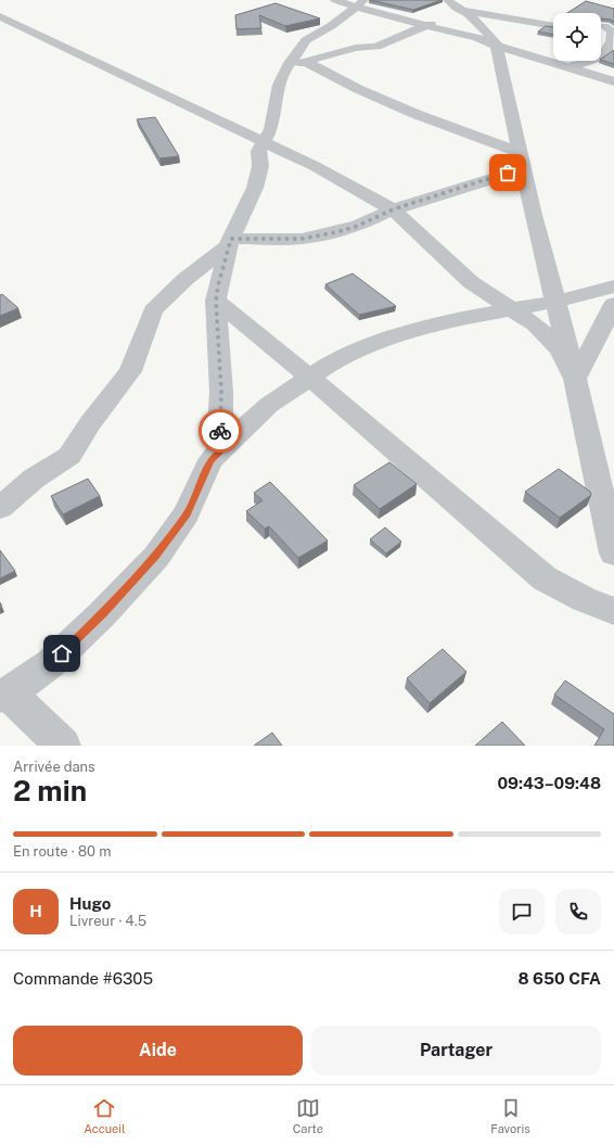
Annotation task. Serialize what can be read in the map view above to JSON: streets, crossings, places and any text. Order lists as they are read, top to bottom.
{
  "page": {
    "heading": ["2 min", "Arrivée dans", "09:43–09:48"],
    "panel": [
      "Hugo",
      "Livreur · 4.5",
      "Commande #6305",
      "8 650 CFA"
    ],
    "bar": "En route · 80 m",
    "round": "H",
    "buttons": ["Aide", "Partager"],
    "tabs": ["Accueil", "Carte", "Favoris"]
  }
}
